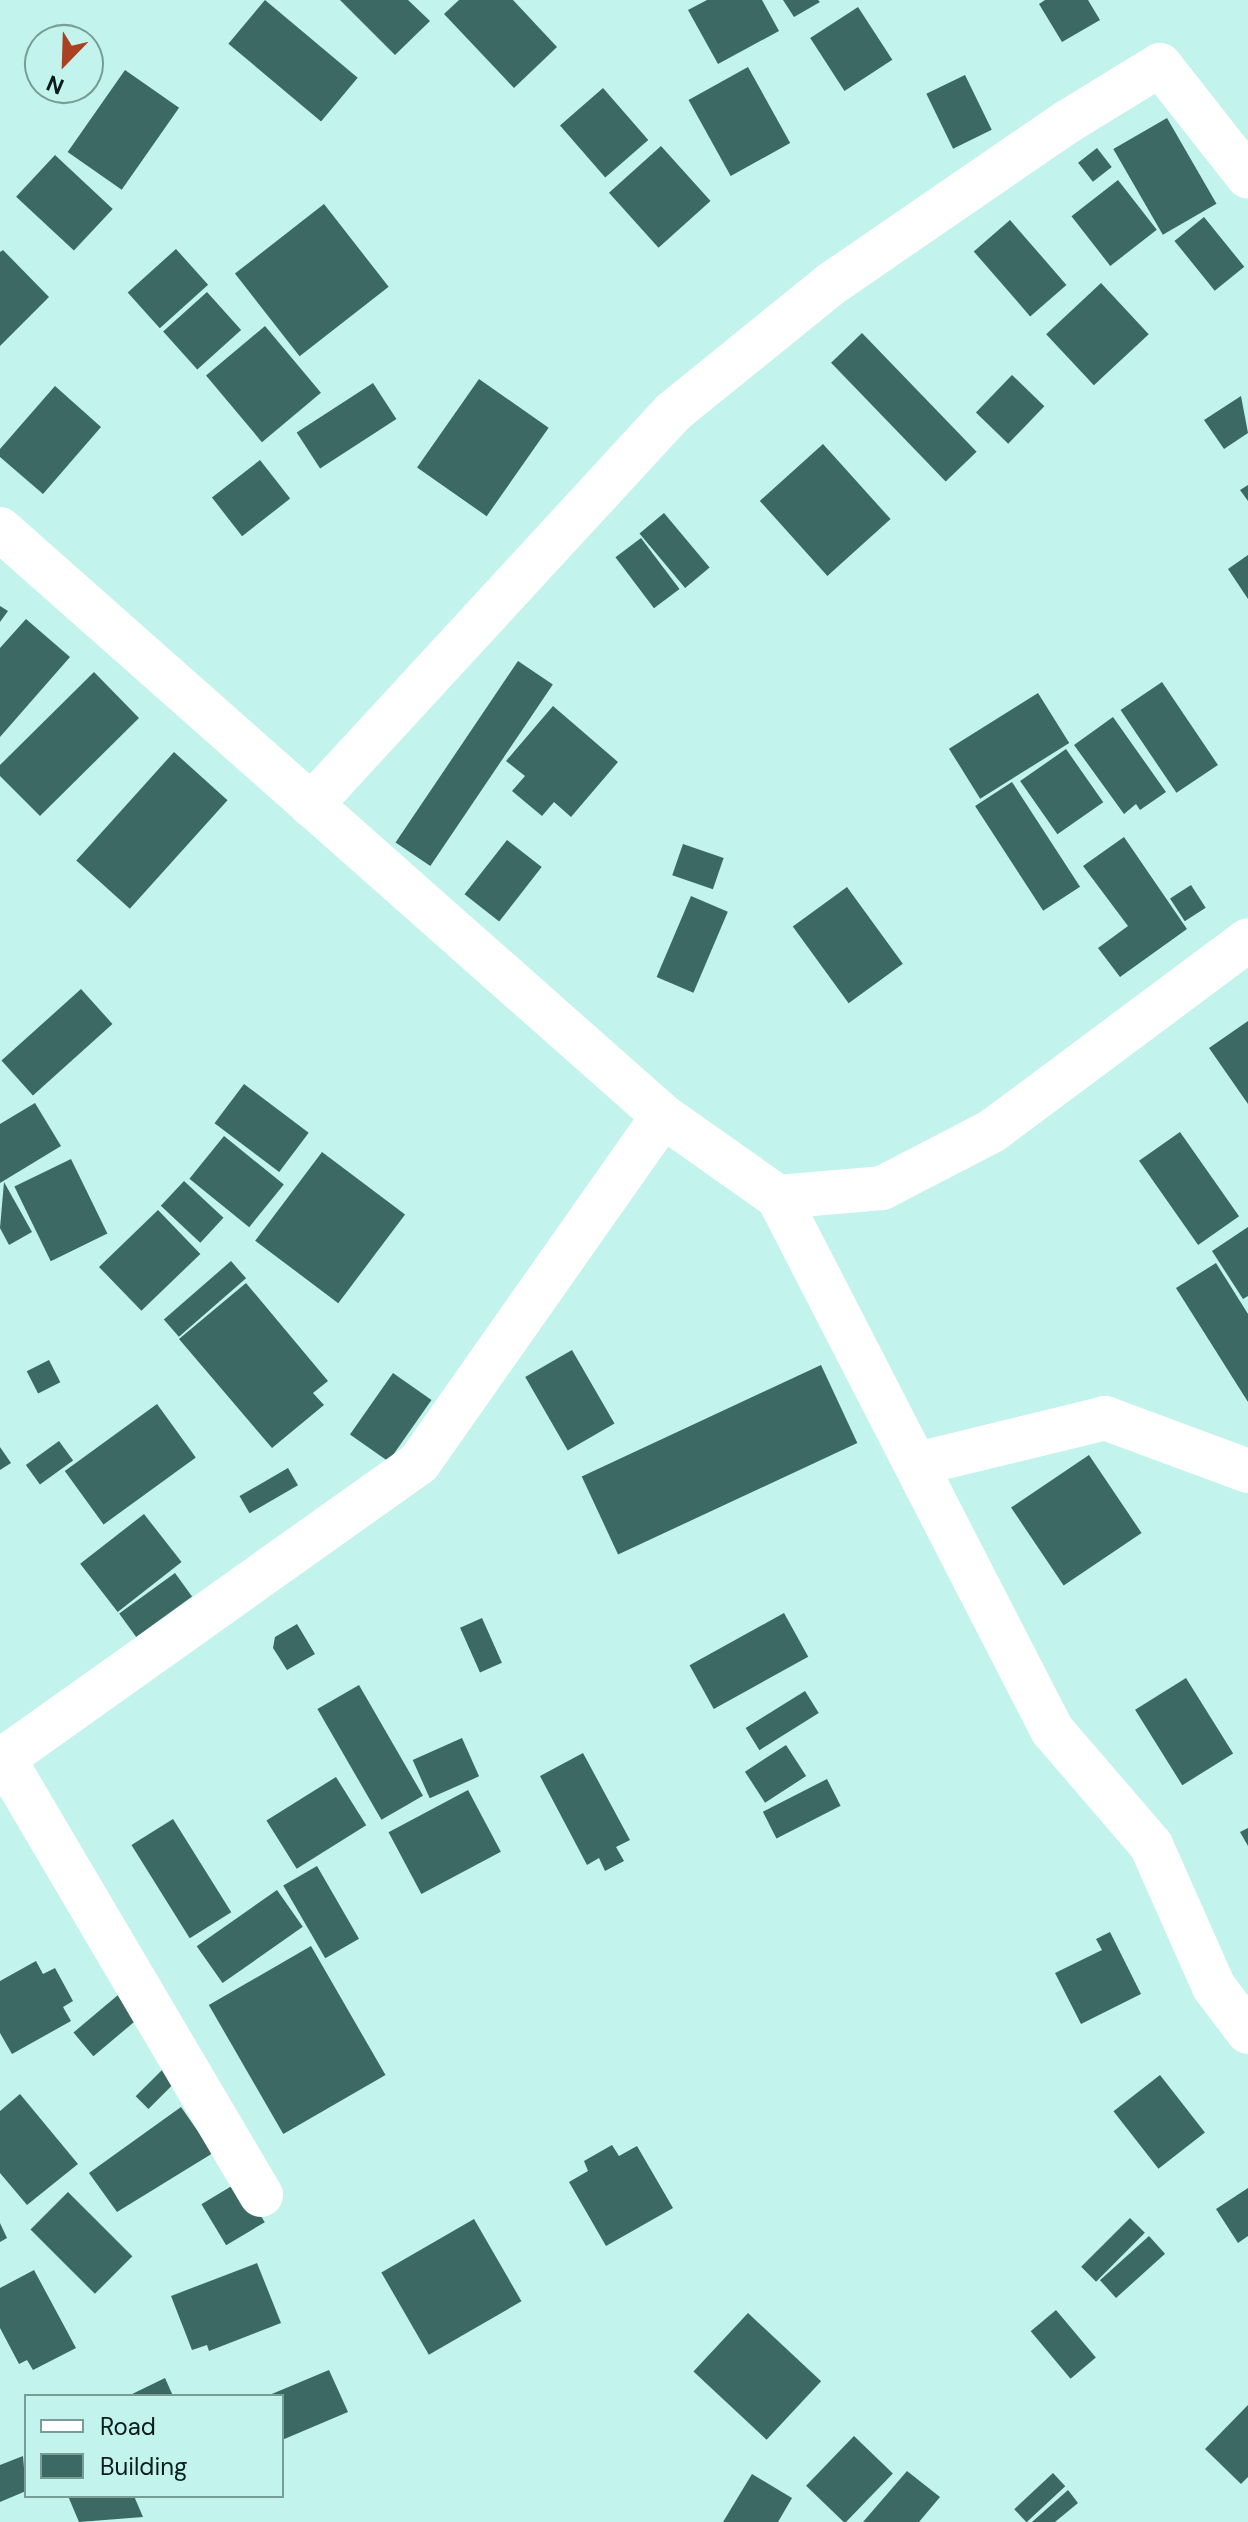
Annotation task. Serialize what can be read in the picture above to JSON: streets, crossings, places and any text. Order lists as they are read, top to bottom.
{
  "legend": ["Road", "Building"],
  "north": "bottom left"
}
